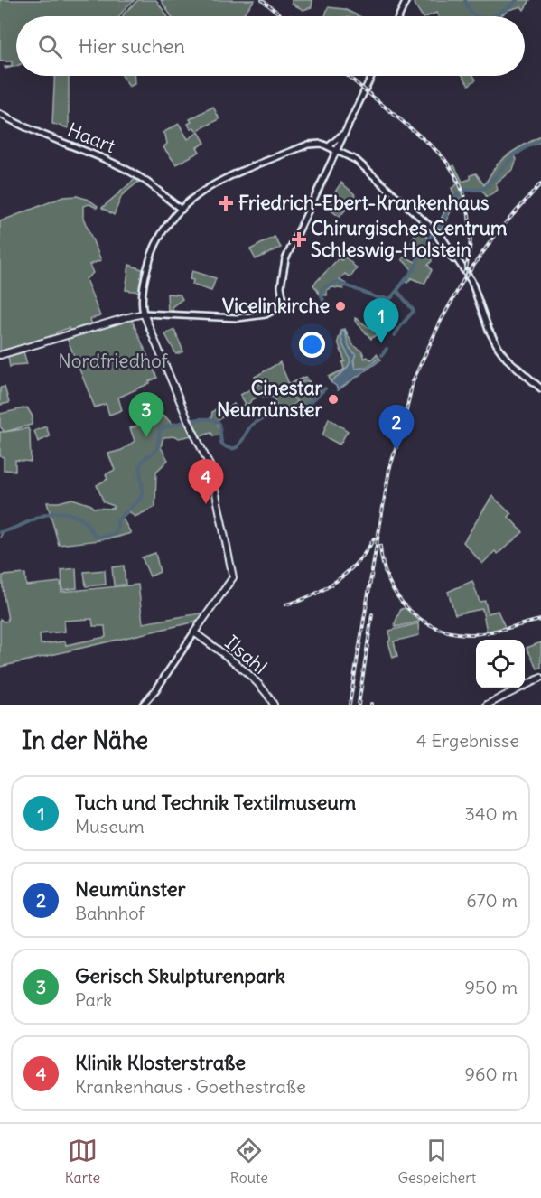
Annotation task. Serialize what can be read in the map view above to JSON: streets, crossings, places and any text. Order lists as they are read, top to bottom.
{
  "streets": {
    "main road": ["Haart", "Ilsahl"]
  },
  "parks": ["Nordfriedhof"],
  "places": {
    "health": ["Friedrich-Ebert-Krankenhaus", "Chirurgisches Centrum Schleswig-Holstein"],
    "other": ["Vicelinkirche", "Cinestar Neumünster"]
  },
  "page": {
    "search": "Hier suchen",
    "pins": [
      "1",
      "3",
      "2",
      "4"
    ],
    "heading": ["In der Nähe", "4 Ergebnisse"],
    "list": [
      {
        "mark": "1",
        "name": "Tuch und Technik Textilmuseum",
        "note": "Museum",
        "value": "340 m"
      },
      {
        "mark": "2",
        "name": "Neumünster",
        "note": "Bahnhof",
        "value": "670 m"
      },
      {
        "mark": "3",
        "name": "Gerisch Skulpturenpark",
        "note": "Park",
        "value": "950 m"
      },
      {
        "mark": "4",
        "name": "Klinik Klosterstraße",
        "note": "Krankenhaus · Goethestraße",
        "value": "960 m"
      }
    ],
    "nav": ["Karte", "Route", "Gespeichert"]
  }
}
